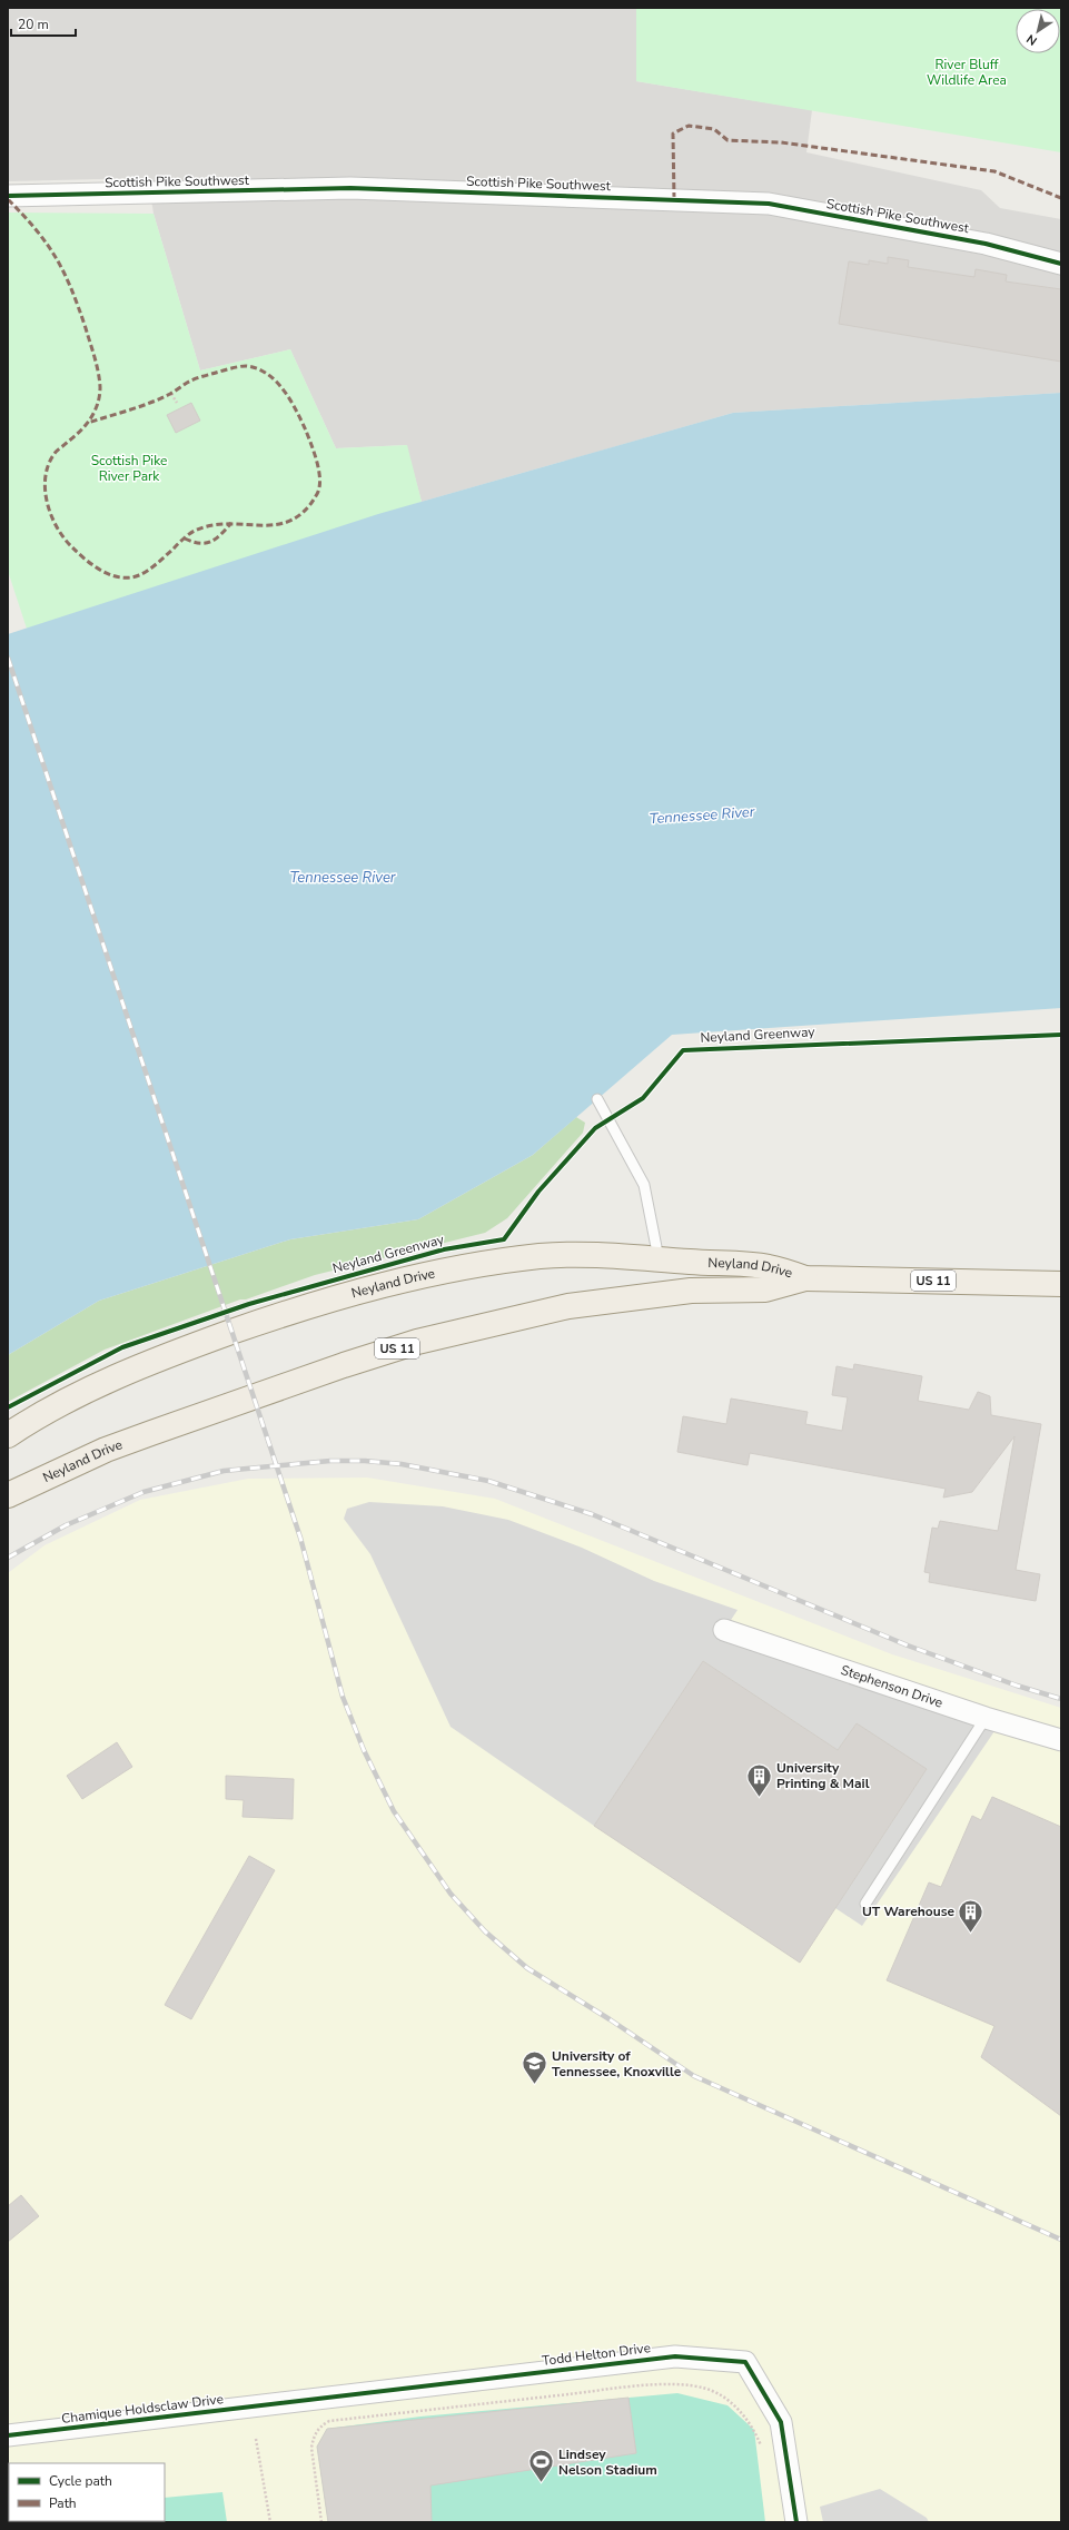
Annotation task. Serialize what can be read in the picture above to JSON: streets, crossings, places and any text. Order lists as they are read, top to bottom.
{
  "streets": {
    "main road": ["Neyland Drive", "US 11"],
    "street": [
      "Scottish Pike Southwest",
      "Stephenson Drive",
      "Todd Helton Drive",
      "Chamique Holdsclaw Drive"
    ],
    "cycle path": ["Neyland Greenway"]
  },
  "crossings": [
    ["Todd Helton Drive", "Chamique Holdsclaw Drive"]
  ],
  "water": ["Tennessee River"],
  "parks": ["River Bluff Wildlife Area", "Scottish Pike River Park"],
  "places": {
    "building": ["University Printing & Mail", "UT Warehouse"],
    "school or university": ["University of Tennessee, Knoxville"],
    "sports": ["Lindsey Nelson Stadium"]
  },
  "legend": ["Cycle path", "Path"],
  "scale_bar": "20 m",
  "north": "bottom left"
}
